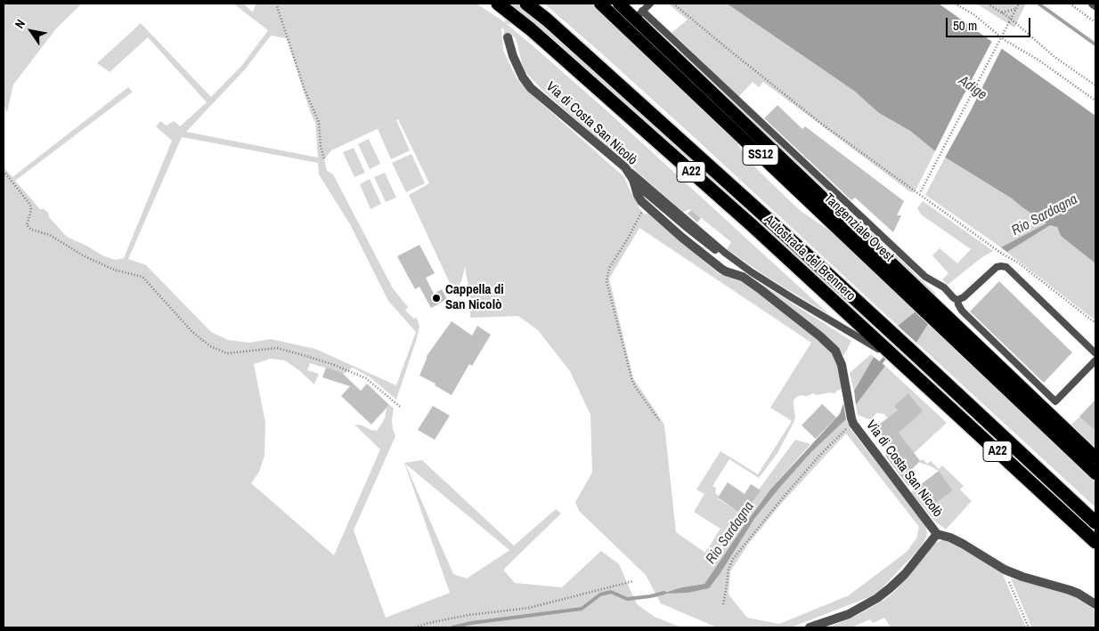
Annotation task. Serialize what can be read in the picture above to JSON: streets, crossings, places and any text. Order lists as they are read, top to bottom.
{
  "streets": {
    "highway": [
      "SS12",
      "A22",
      "Tangenziale Ovest",
      "Autostrada del Brennero"
    ],
    "street": ["Via di Costa San Nicolò"]
  },
  "water": ["Adige", "Rio Sardagna"],
  "places": ["Cappella di San Nicolò"],
  "scale_bar": "50 m",
  "north": "top left"
}
